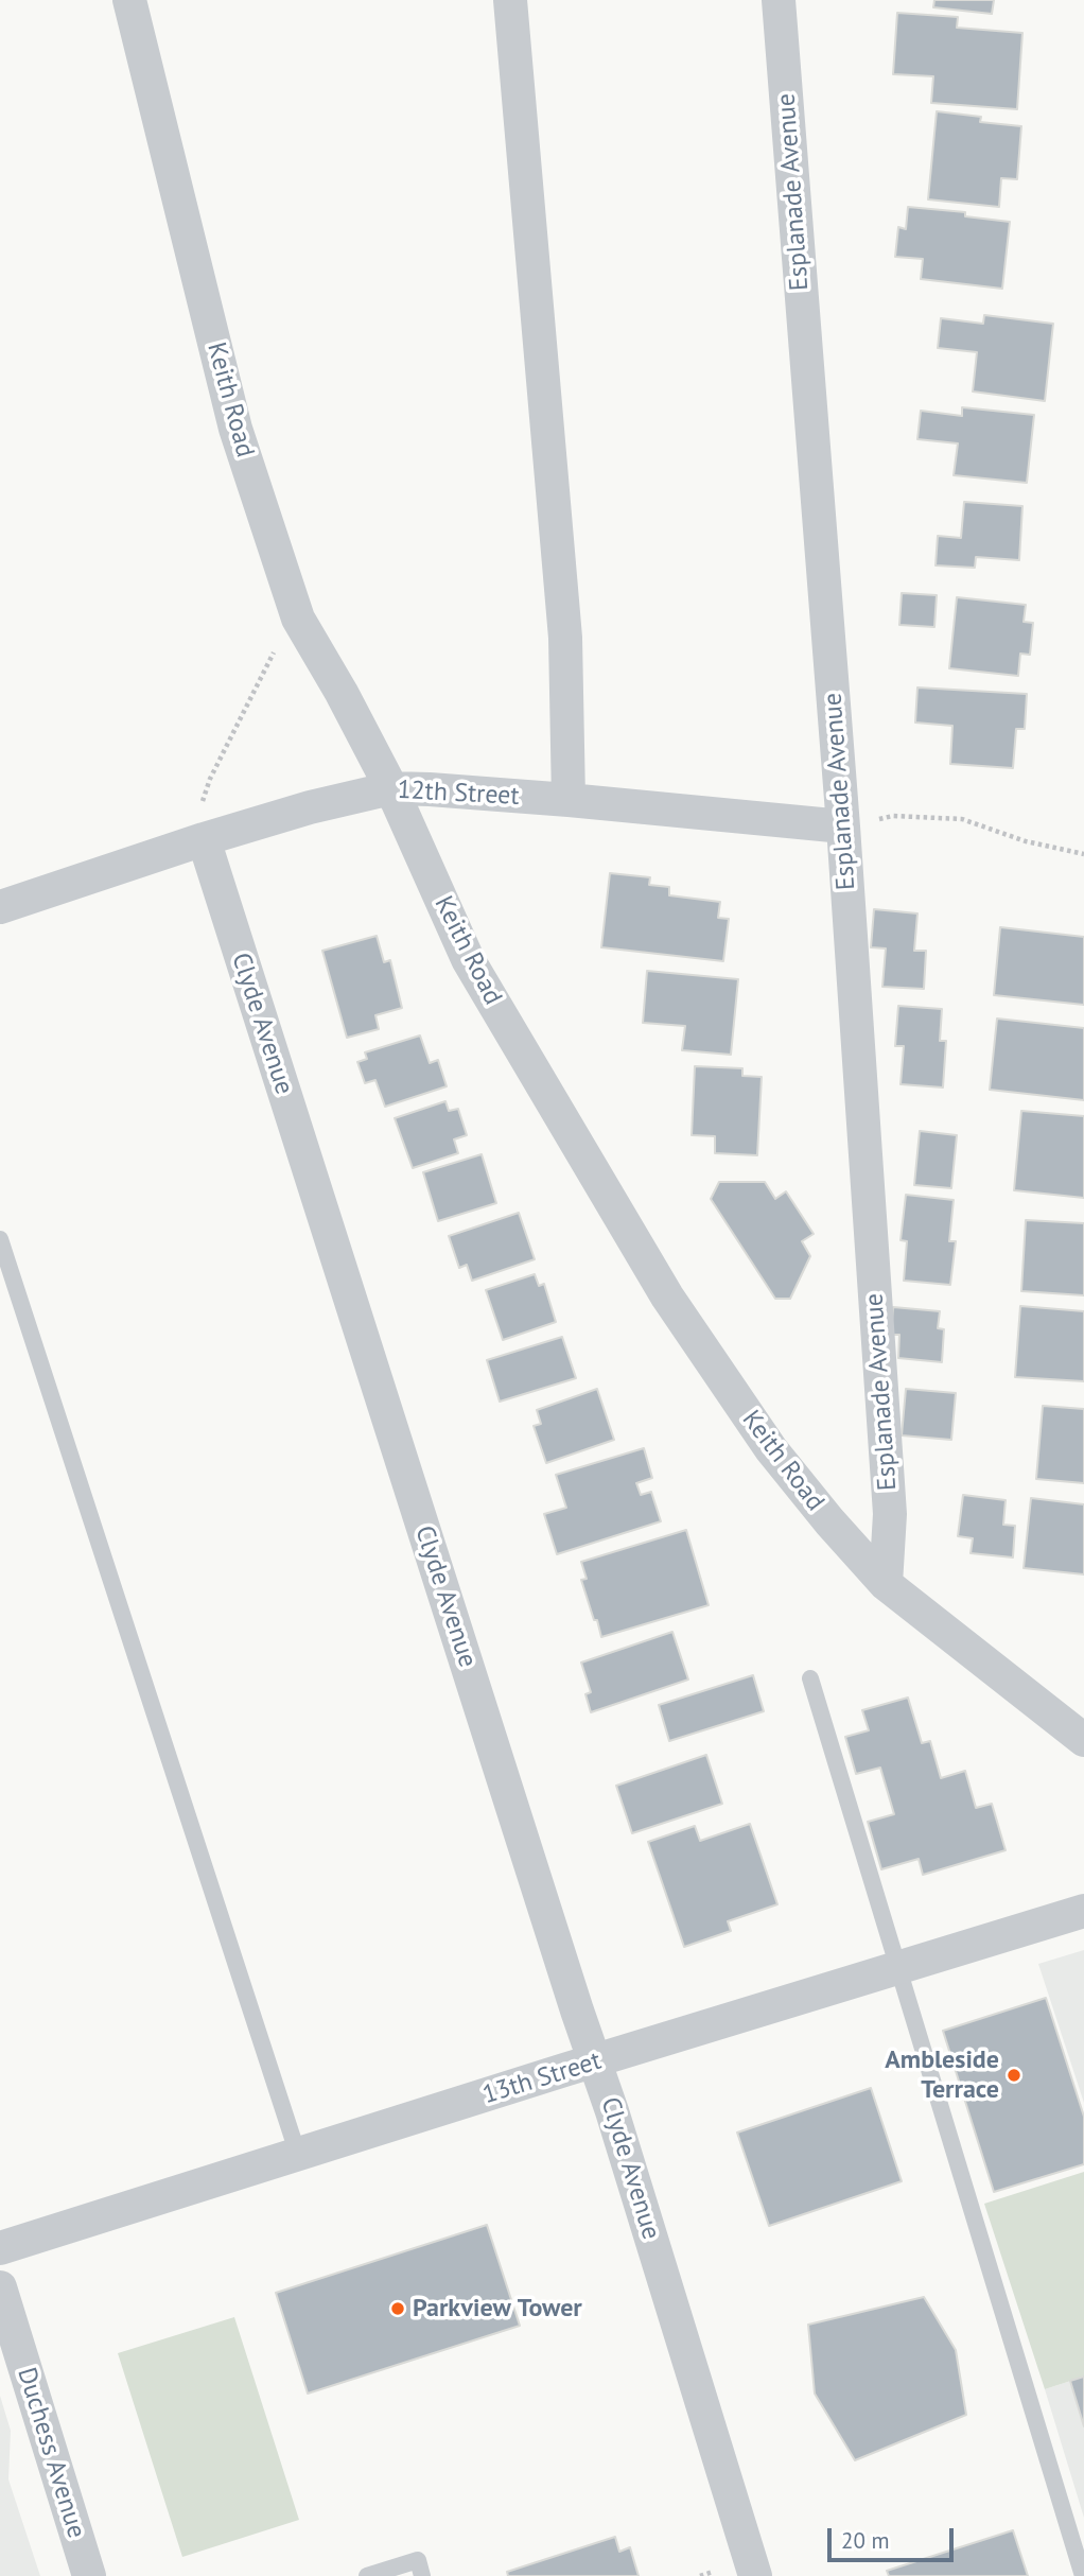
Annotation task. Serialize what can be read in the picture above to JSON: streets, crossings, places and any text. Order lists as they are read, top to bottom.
{
  "streets": {
    "street": [
      "Esplanade Avenue",
      "Keith Road",
      "12th Street",
      "Clyde Avenue",
      "13th Street",
      "Duchess Avenue"
    ]
  },
  "crossings": [
    ["Esplanade Avenue", "Keith Road"],
    ["Esplanade Avenue", "12th Street"],
    ["Keith Road", "12th Street"],
    ["12th Street", "Clyde Avenue"],
    ["Clyde Avenue", "13th Street"]
  ],
  "places": ["Ambleside Terrace", "Parkview Tower"],
  "scale_bar": "20 m"
}
